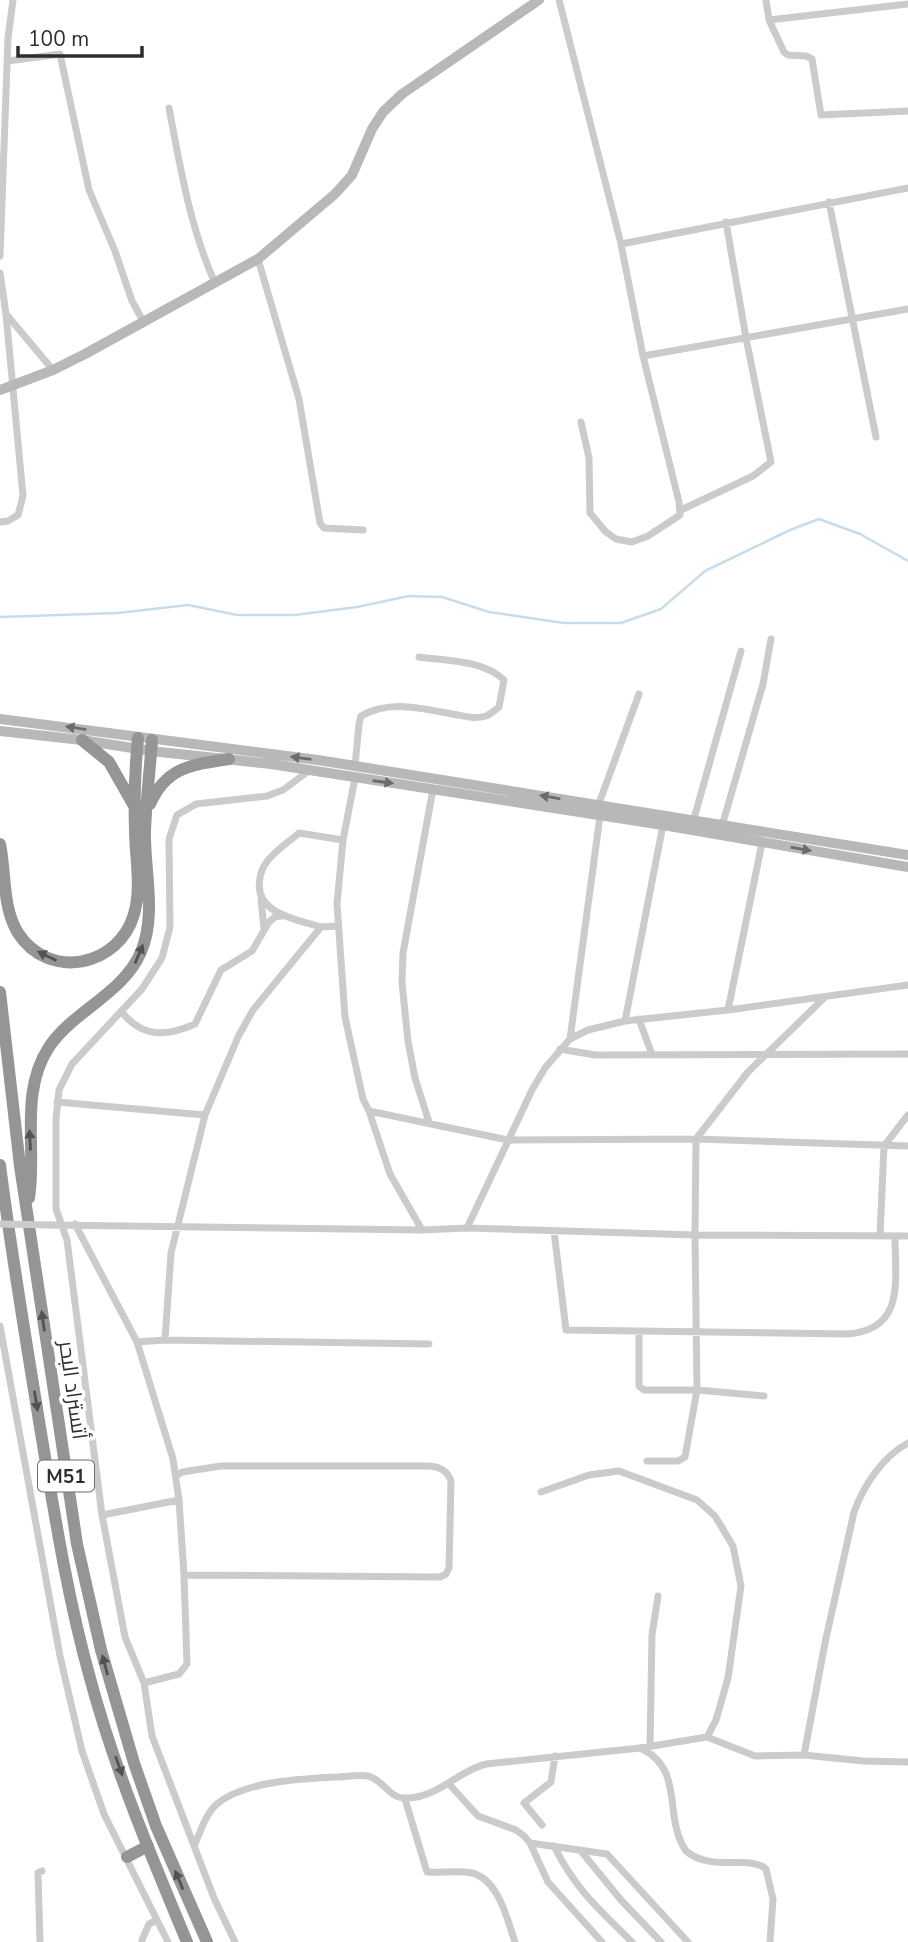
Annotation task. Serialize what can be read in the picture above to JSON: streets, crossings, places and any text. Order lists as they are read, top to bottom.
{
  "streets": {
    "highway": ["أتستراد البحر", "M51"]
  },
  "scale_bar": "100 m"
}
